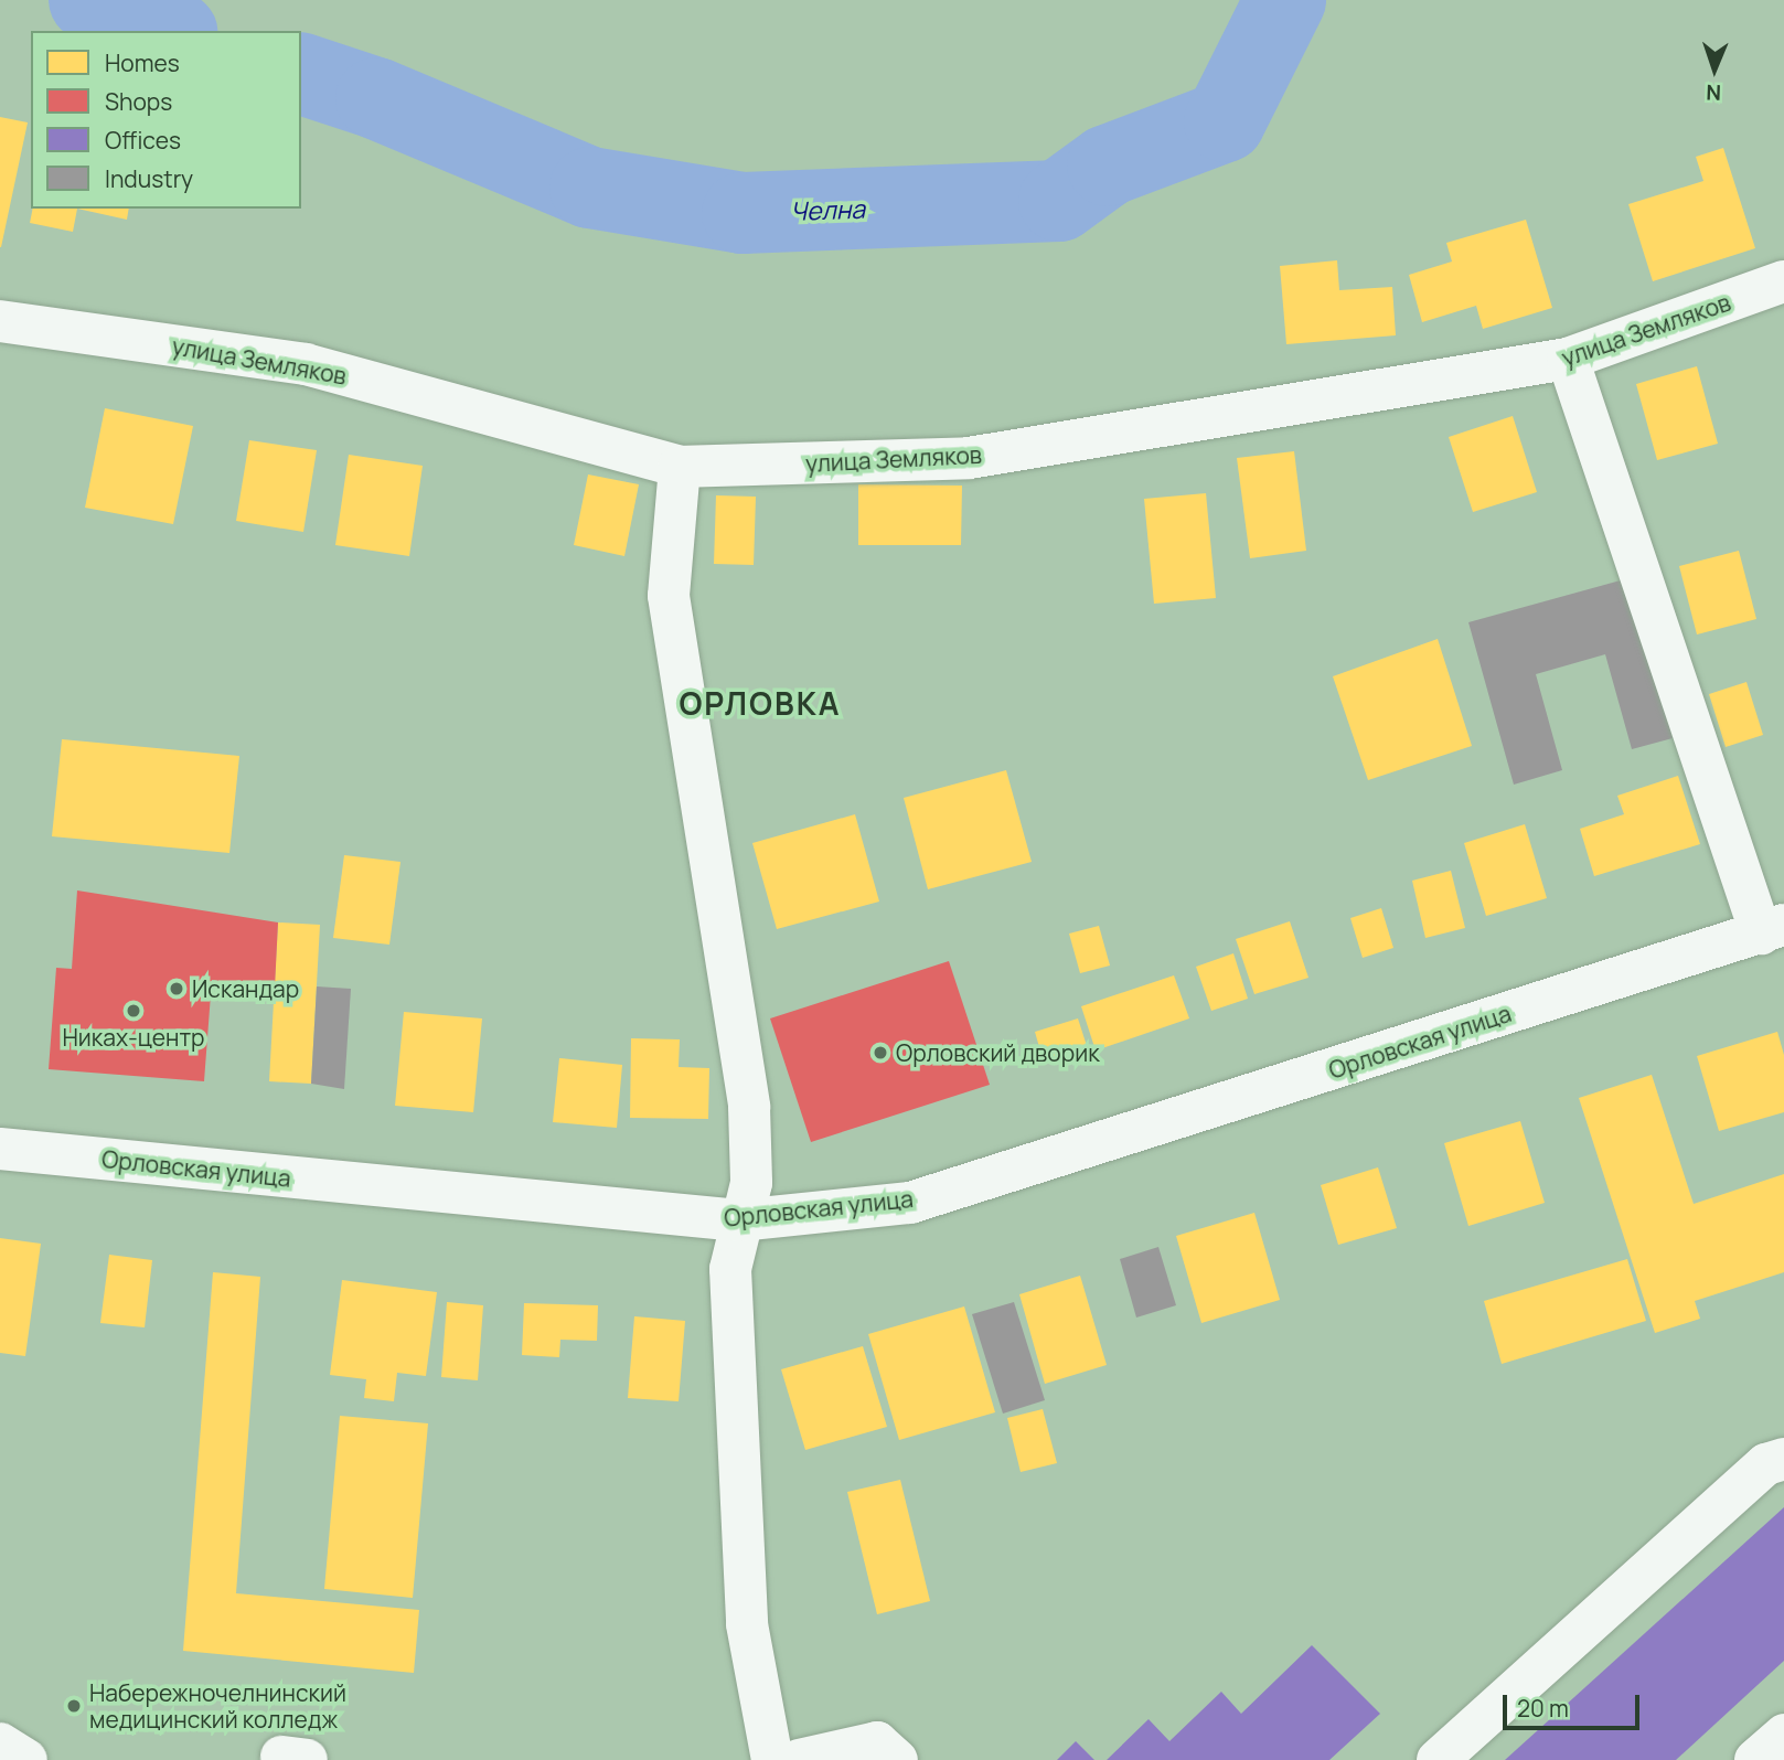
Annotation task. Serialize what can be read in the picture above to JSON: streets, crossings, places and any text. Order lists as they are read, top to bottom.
{
  "streets": {
    "street": ["улица Земляков", "Орловская улица"]
  },
  "districts": ["ОРЛОВКА"],
  "water": ["Челна"],
  "places": [
    "Искандар",
    "Никах-центр",
    "Орловский дворик",
    "Набережночелнинский медицинский колледж"
  ],
  "legend": [
    "Homes",
    "Shops",
    "Offices",
    "Industry"
  ],
  "scale_bar": "20 m",
  "north": "bottom"
}
